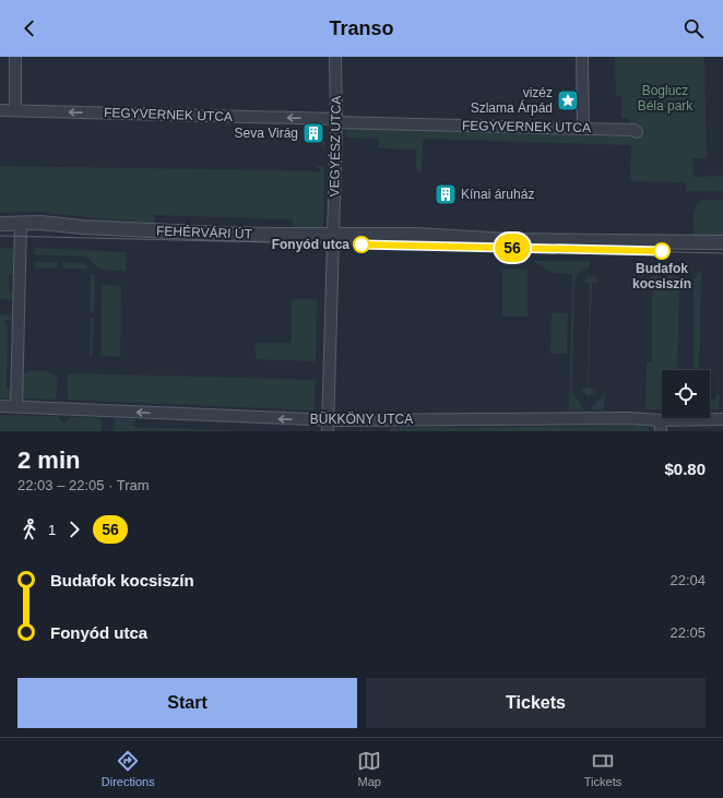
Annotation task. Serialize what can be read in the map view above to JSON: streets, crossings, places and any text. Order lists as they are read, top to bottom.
{
  "streets": {
    "street": [
      "FEGYVERNEK UTCA",
      "VEGYÉSZ UTCA",
      "FEHÉRVÁRI ÚT",
      "BÜKKÖNY UTCA"
    ]
  },
  "crossings": [
    ["FEGYVERNEK UTCA", "VEGYÉSZ UTCA"],
    ["VEGYÉSZ UTCA", "FEHÉRVÁRI ÚT"]
  ],
  "one_way": ["FEGYVERNEK UTCA", "BÜKKÖNY UTCA"],
  "parks": ["Boglucz Béla park"],
  "places": {
    "place": ["vizéz Szlama Árpád"],
    "building": ["Seva Virág", "Kínai áruház"],
    "other": ["Fonyód utca", "Budafok kocsiszín"]
  },
  "lines": ["tram line 56"],
  "page": {
    "header": "Transo",
    "on_map": "56",
    "heading": ["2 min", "22:03 – 22:05 · Tram", "$0.80"],
    "legs": ["1", "56"],
    "list": [
      {
        "name": "Budafok kocsiszín",
        "value": "22:04"
      },
      {
        "name": "Fonyód utca",
        "value": "22:05"
      }
    ],
    "buttons": ["Start", "Tickets"],
    "tabs": ["Directions", "Map", "Tickets"]
  }
}
